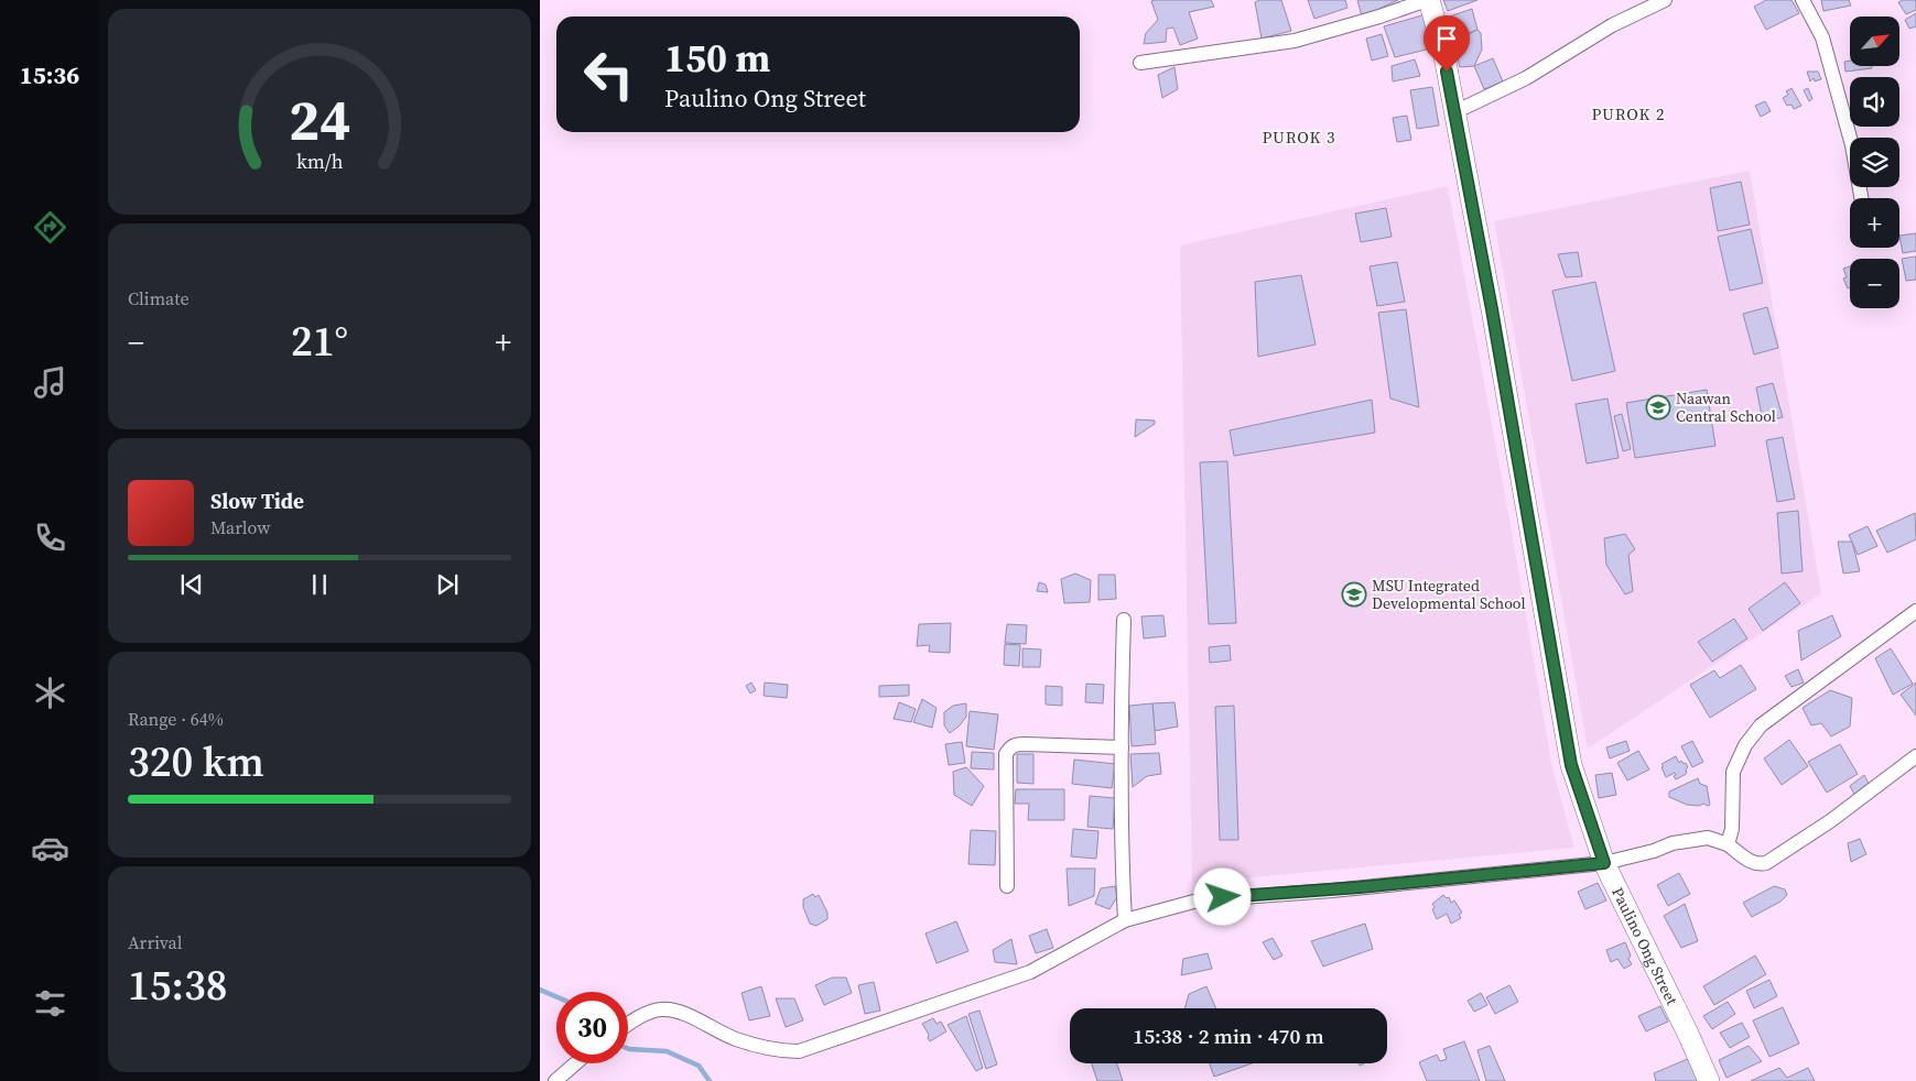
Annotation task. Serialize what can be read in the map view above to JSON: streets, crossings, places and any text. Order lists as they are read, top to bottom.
{
  "streets": {
    "street": ["Paulino Ong Street"]
  },
  "districts": ["PUROK 2", "PUROK 3"],
  "places": {
    "school or university": ["Naawan Central School", "MSU Integrated Developmental School"]
  },
  "north": "top right",
  "page": {
    "tabs": "15:36",
    "map_buttons": ["+", "−"],
    "turn": ["150 m", "Paulino Ong Street"],
    "tile": [
      "Climate",
      ["Range · 64%", "320 km"],
      ["Arrival", "15:38"]
    ],
    "heat": ["−", "21°", "+"],
    "song": ["Slow Tide", "Marlow"],
    "limit": "30",
    "trip": "15:38 · 2 min · 470 m",
    "gauge": ["24", "km/h"]
  }
}
